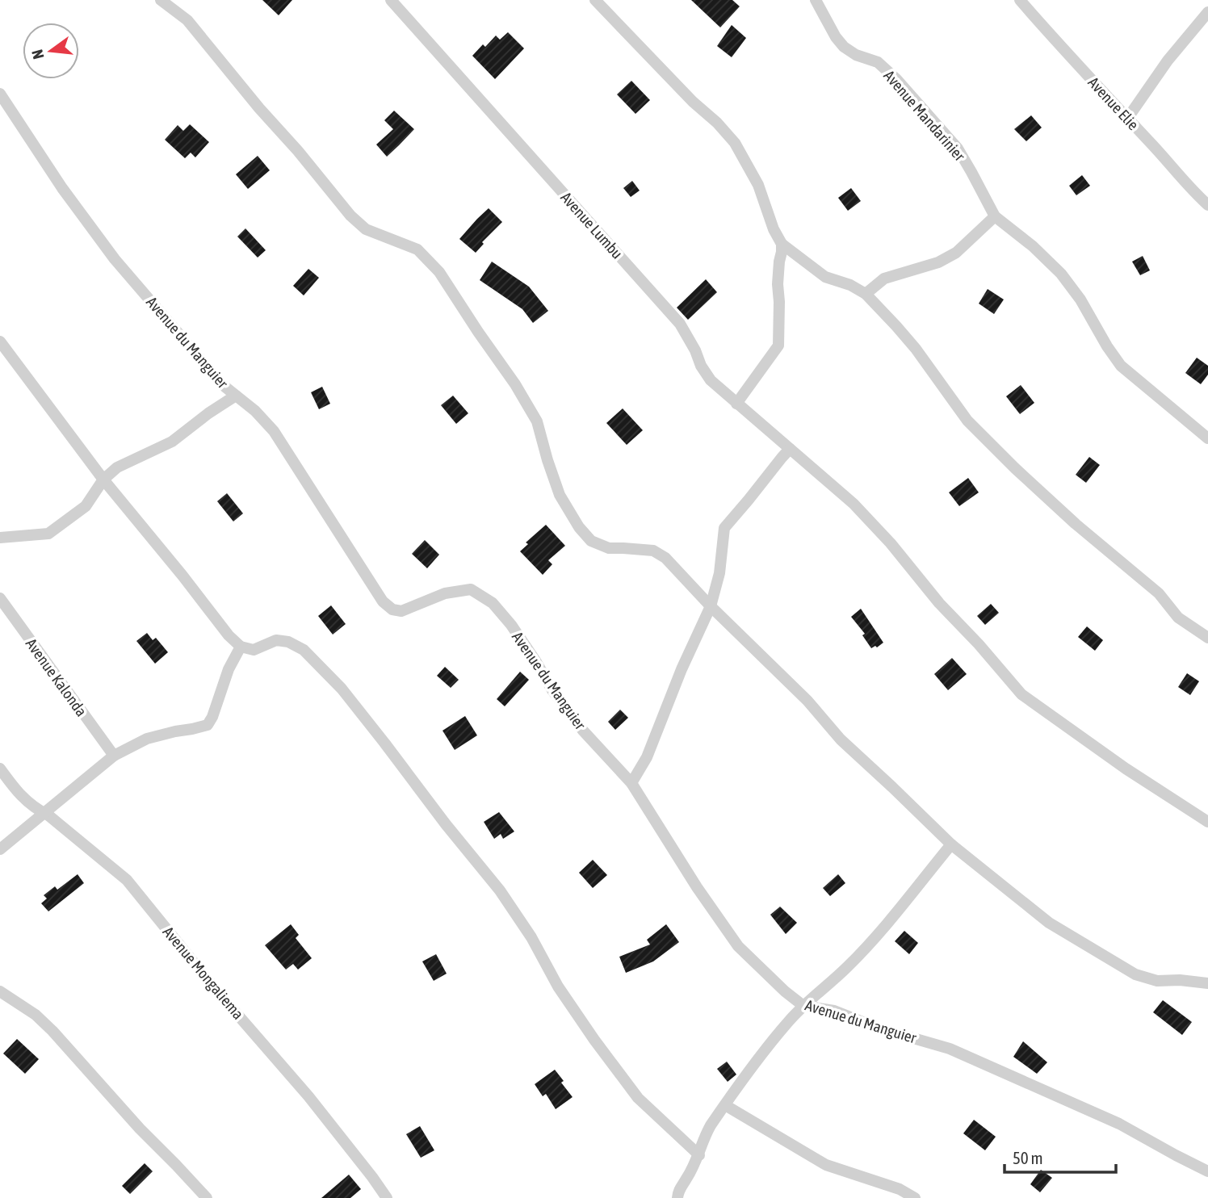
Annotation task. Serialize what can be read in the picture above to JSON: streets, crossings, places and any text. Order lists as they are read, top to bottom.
{
  "streets": {
    "street": [
      "Avenue Elie",
      "Avenue Mandarinier",
      "Avenue Lumbu",
      "Avenue du Manguier",
      "Avenue Kalonda",
      "Avenue Mongaliema"
    ]
  },
  "scale_bar": "50 m",
  "north": "left"
}
